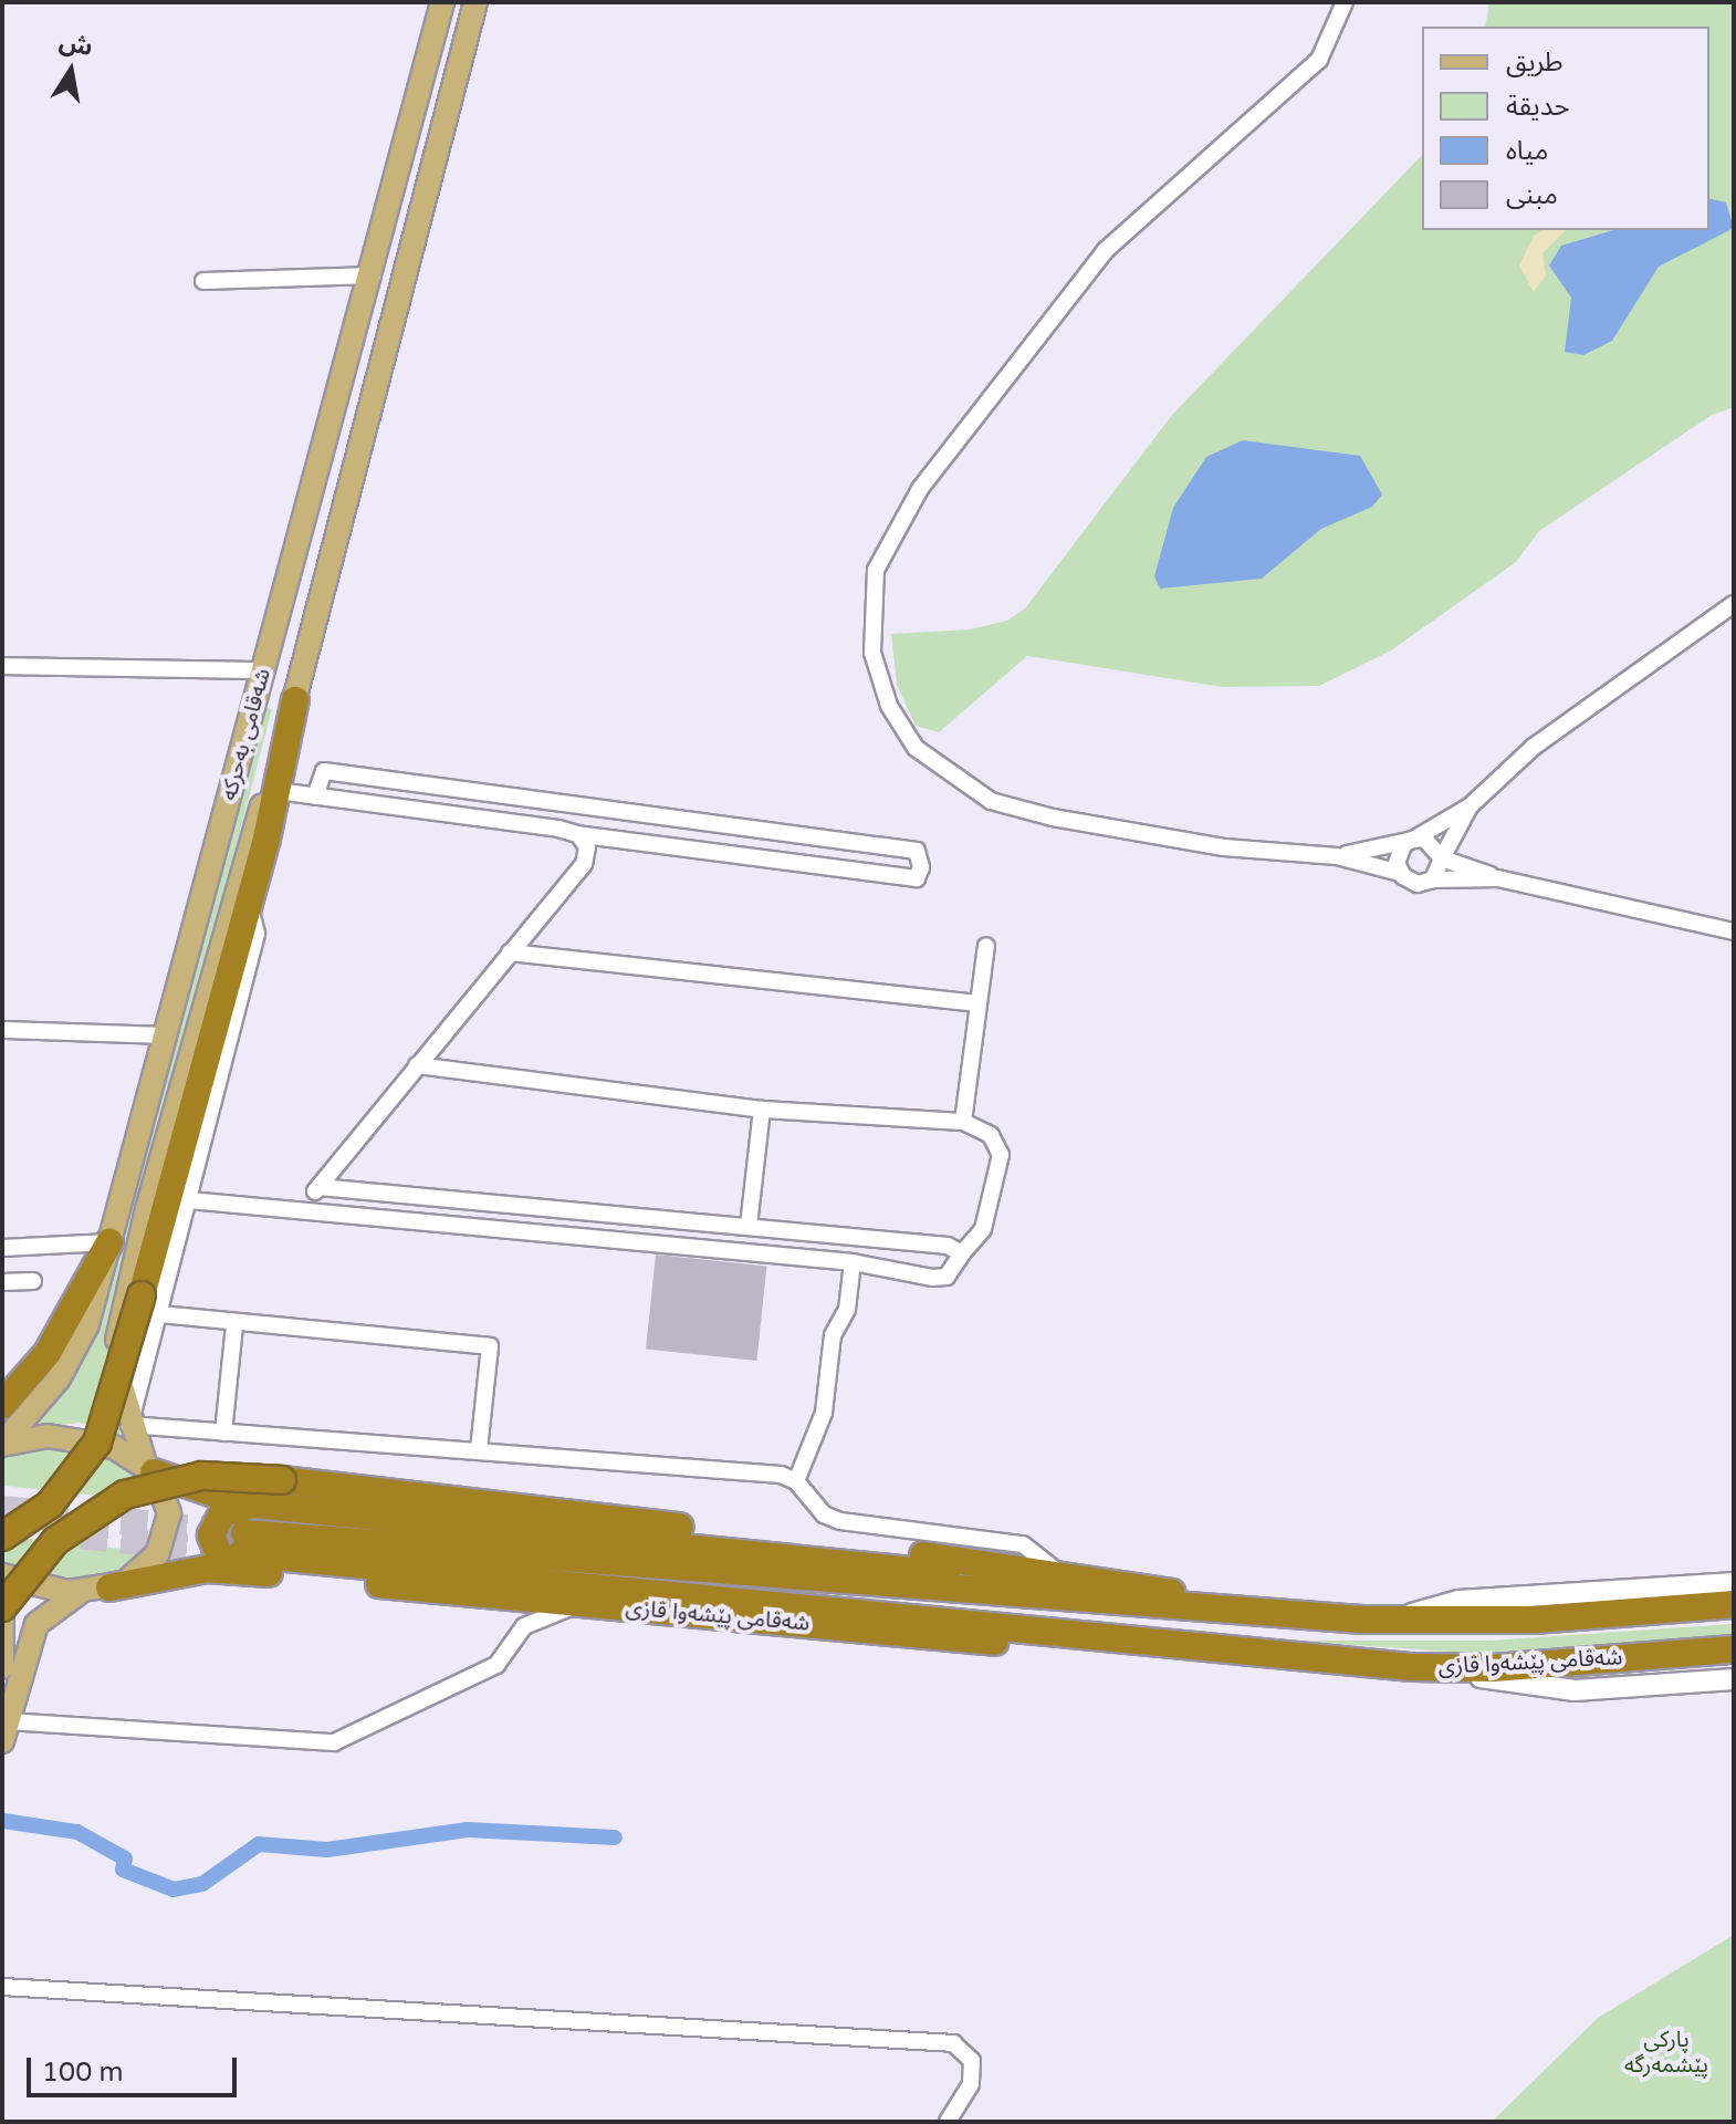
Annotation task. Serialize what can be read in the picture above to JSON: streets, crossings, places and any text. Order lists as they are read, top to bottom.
{
  "streets": {
    "highway": ["شەقامی پێشەوا قازی"],
    "main road": ["شەقامی بەحرکە"]
  },
  "crossings": [
    ["شەقامی بەحرکە", "شەقامی پێشەوا قازی"]
  ],
  "parks": ["پارکی پێشمەرگە"],
  "legend": [
    "طريق",
    "حديقة",
    "مياه",
    "مبنى"
  ],
  "scale_bar": "100 m",
  "north": "top"
}
